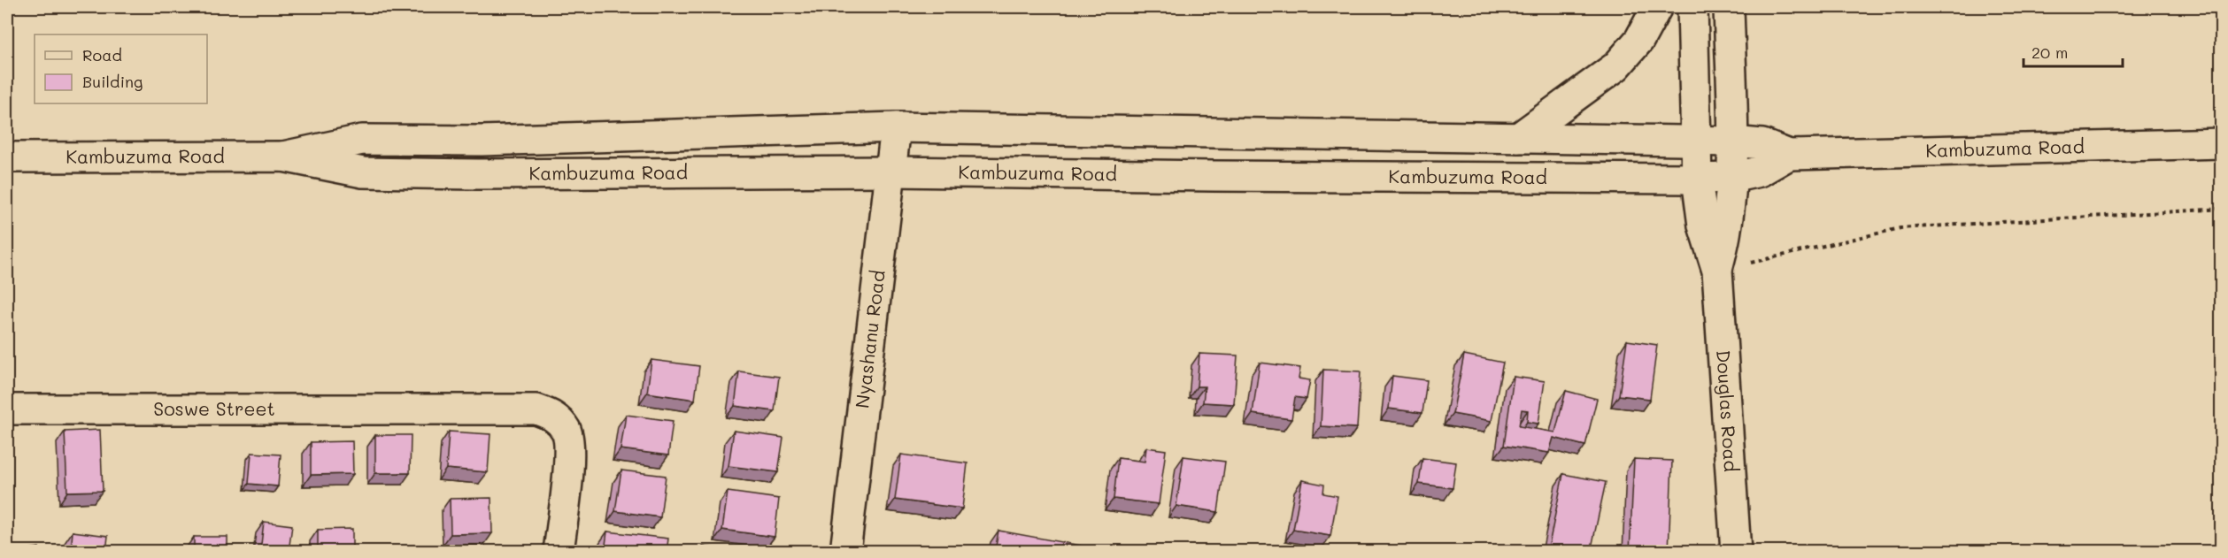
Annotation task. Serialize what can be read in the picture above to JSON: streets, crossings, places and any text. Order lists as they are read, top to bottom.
{
  "streets": {
    "main road": [
      "Kambuzuma Road",
      "Nyashanu Road",
      "Soswe Street",
      "Douglas Road"
    ]
  },
  "crossings": [
    ["Kambuzuma Road", "Nyashanu Road"],
    ["Kambuzuma Road", "Douglas Road"]
  ],
  "legend": ["Road", "Building"],
  "scale_bar": "20 m"
}
